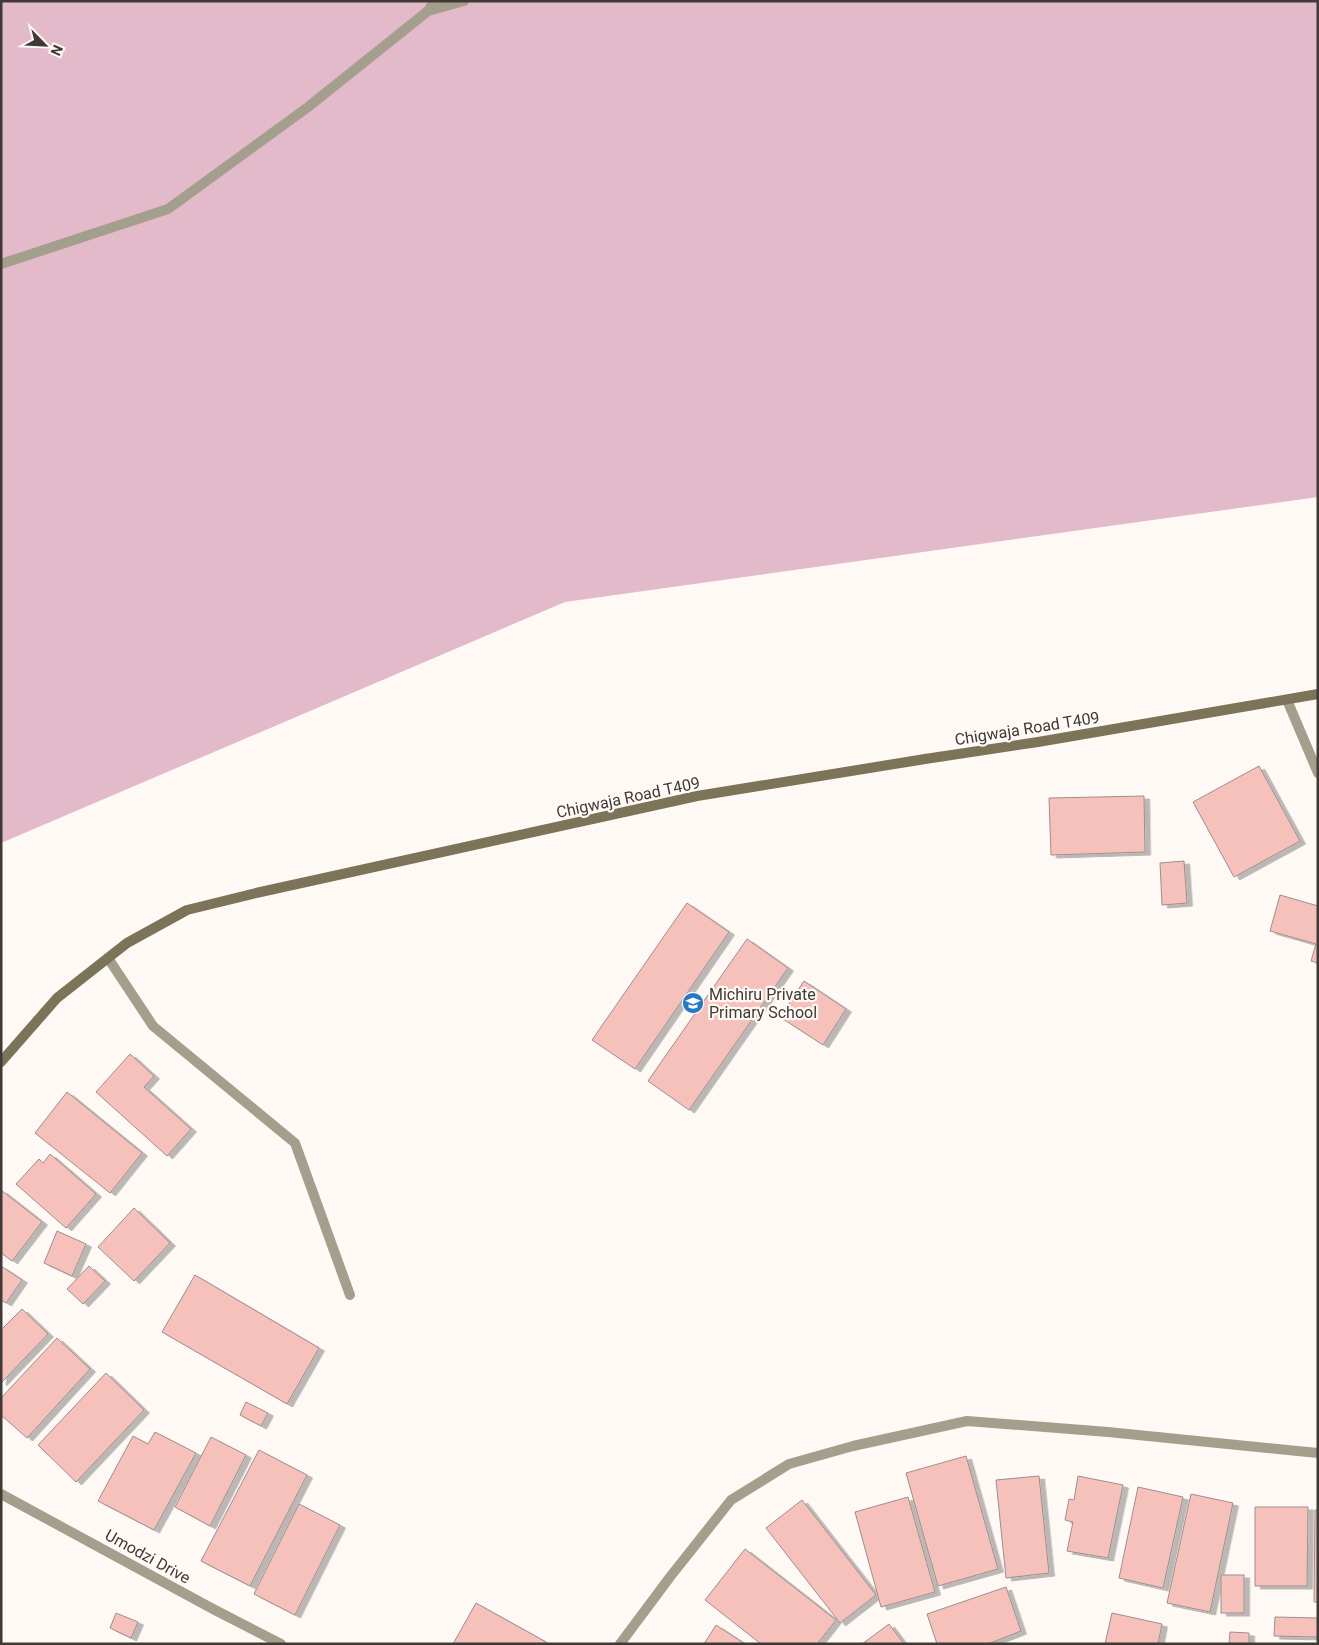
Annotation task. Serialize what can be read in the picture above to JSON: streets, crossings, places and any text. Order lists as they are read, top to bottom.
{
  "streets": {
    "street": ["Chigwaja Road T409", "Umodzi Drive"]
  },
  "places": {
    "school or university": ["Michiru Private Primary School"]
  },
  "north": "bottom right"
}
